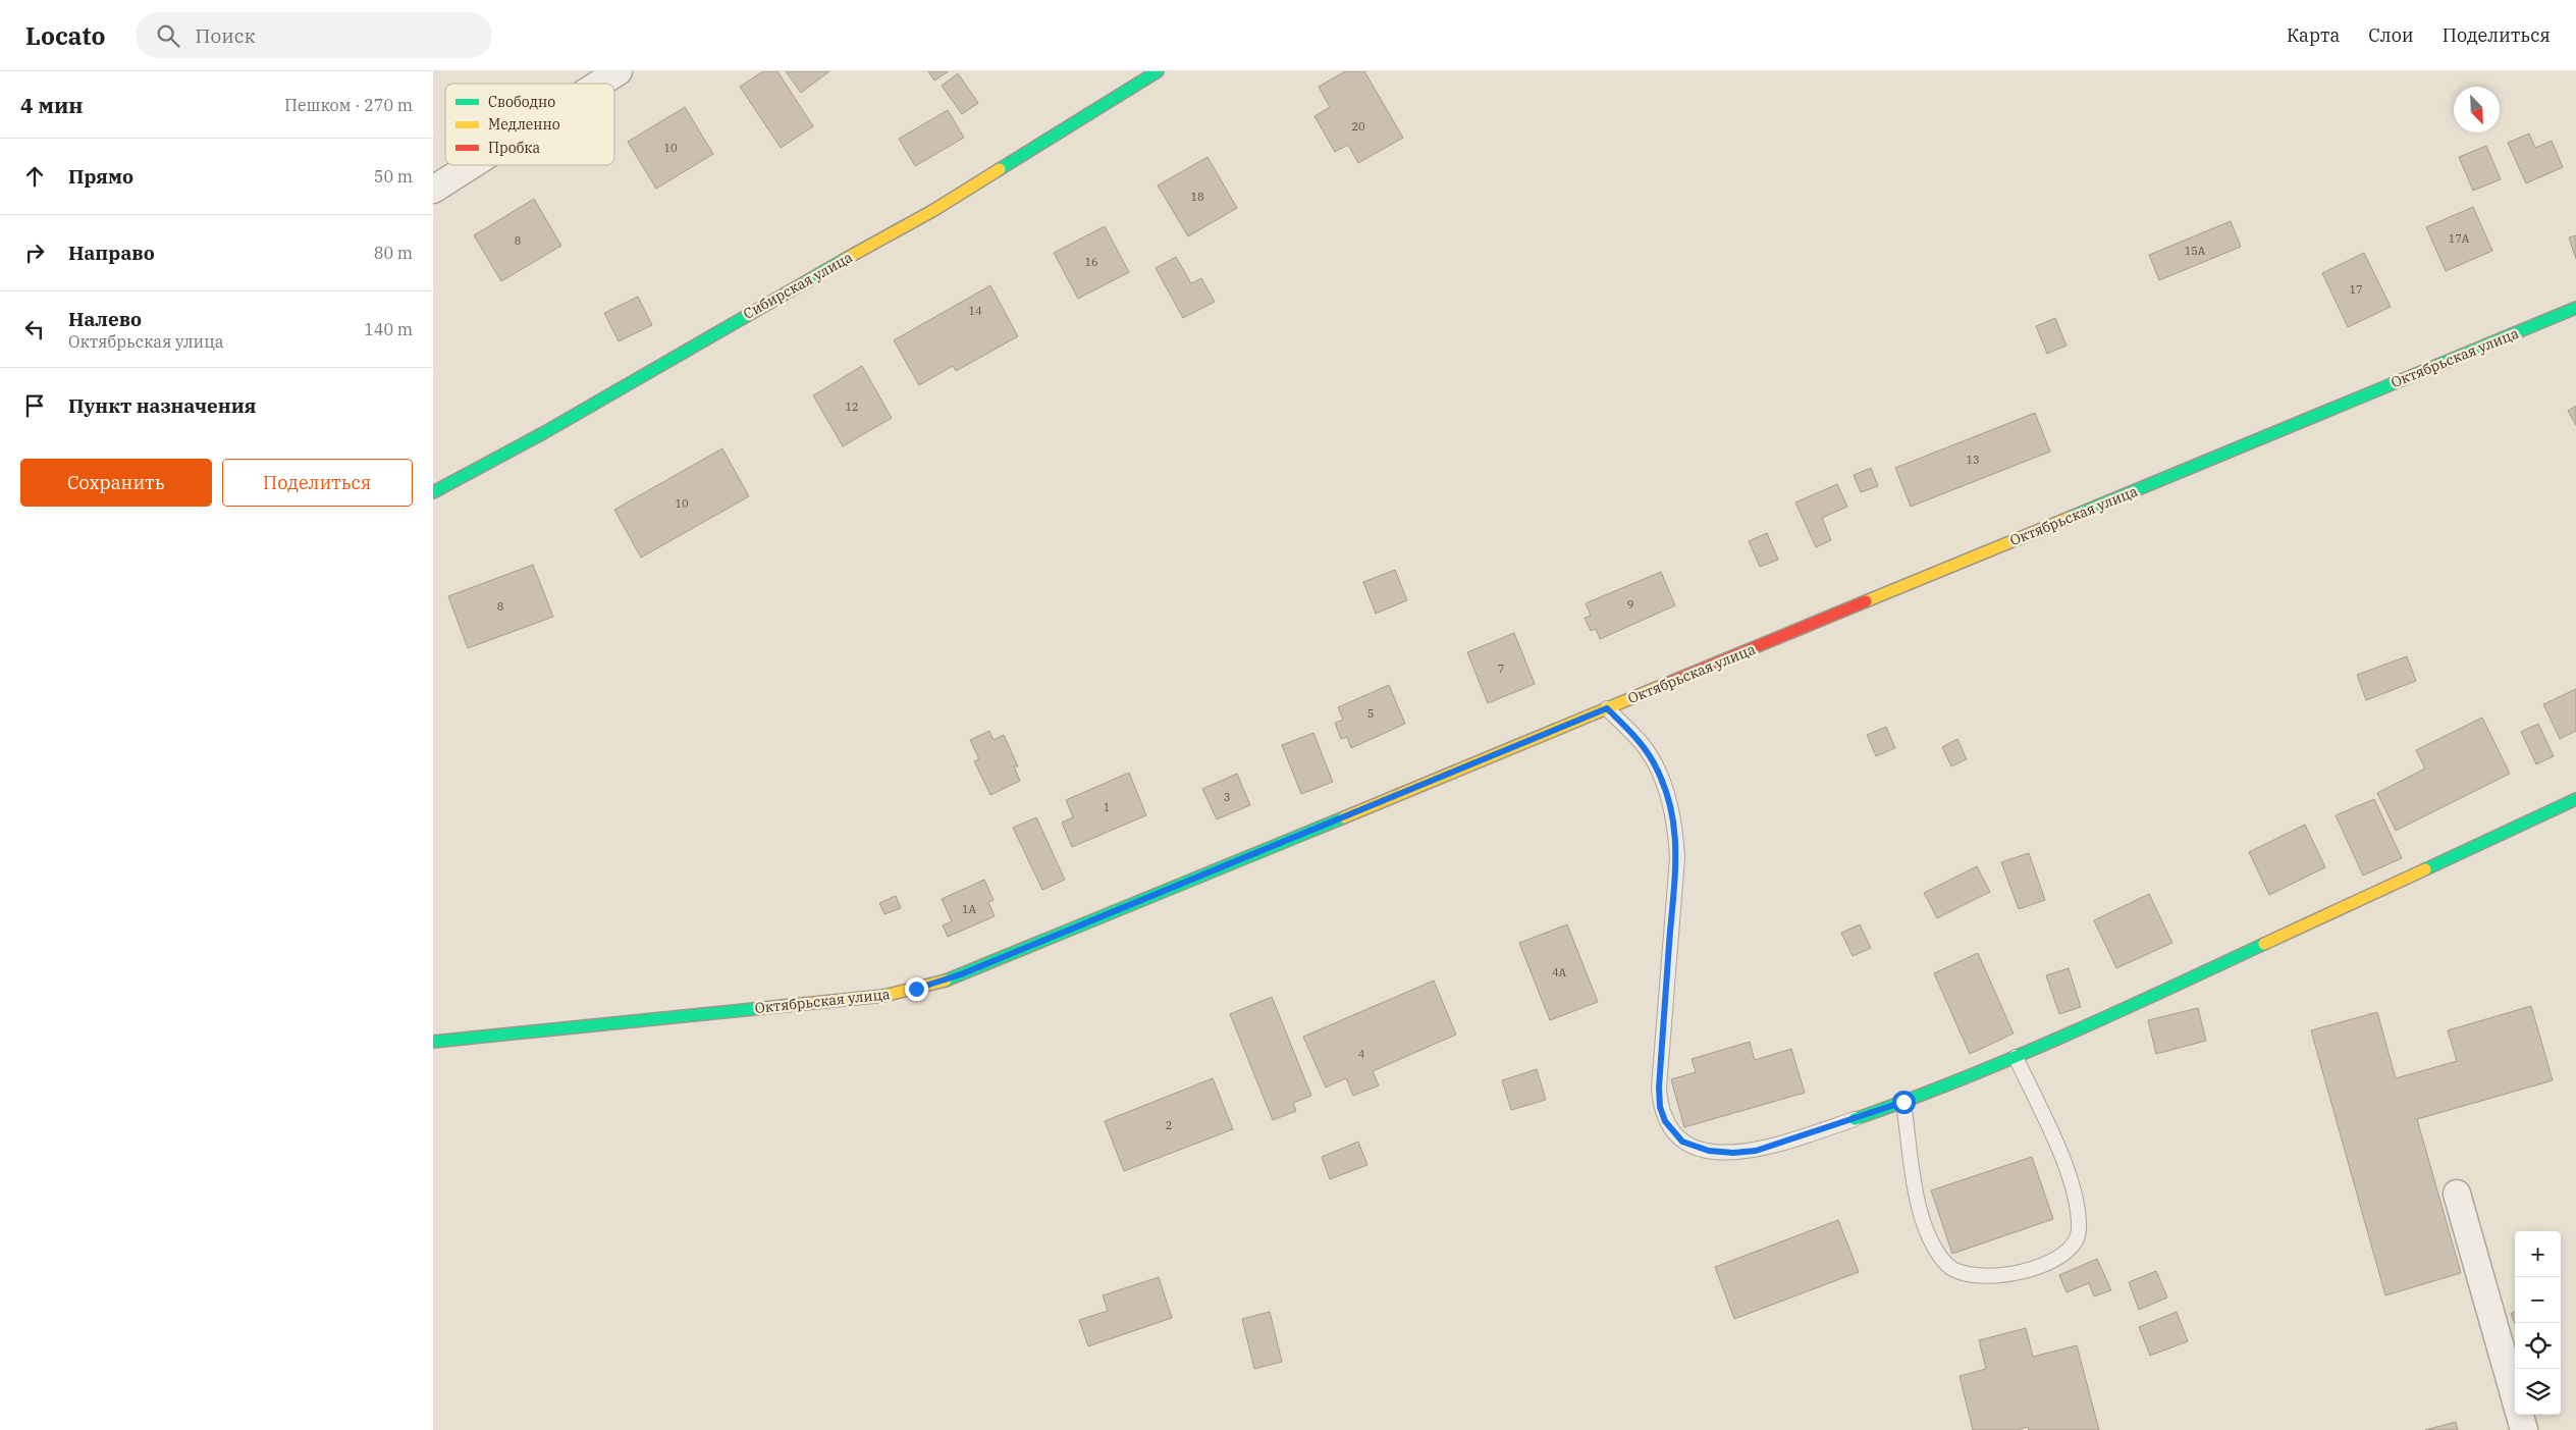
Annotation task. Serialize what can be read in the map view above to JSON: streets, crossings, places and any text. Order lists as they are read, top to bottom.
{
  "streets": {
    "street": ["Сибирская улица", "Октябрьская улица"]
  },
  "house_numbers": [
    "20",
    "10",
    "18",
    "17А",
    "8",
    "15А",
    "16",
    "17",
    "14",
    "12",
    "13",
    "10",
    "9",
    "8",
    "7",
    "5",
    "3",
    "1",
    "1А",
    "4А",
    "4",
    "2"
  ],
  "legend": ["Свободно", "Медленно", "Пробка"],
  "north": "bottom right",
  "page": {
    "header": "Locato",
    "search": "Поиск",
    "nav": ["Карта", "Слои", "Поделиться"],
    "heading": ["4 мин", "Пешком · 270 m"],
    "list": [
      ["Прямо", "50 m"],
      ["Направо", "80 m"],
      ["Налево", "Октябрьская улица", "140 m"],
      "Пункт назначения"
    ],
    "buttons": ["Сохранить", "Поделиться"],
    "map_buttons": ["+", "−"]
  }
}
